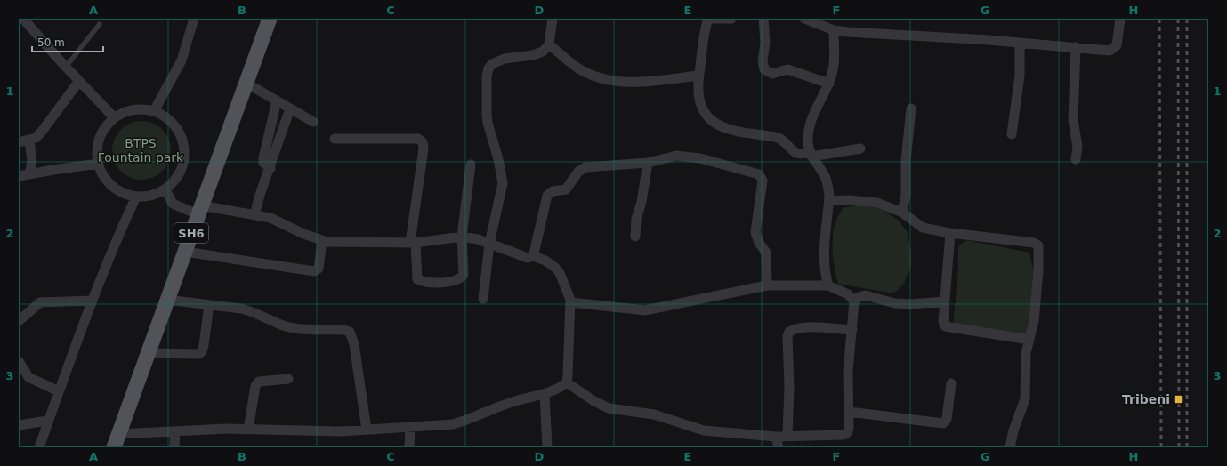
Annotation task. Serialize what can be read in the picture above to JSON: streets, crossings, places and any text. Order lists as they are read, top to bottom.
{
  "streets": {
    "main road": ["SH6"]
  },
  "parks": ["BTPS Fountain park"],
  "places": {
    "transit": ["Tribeni"]
  },
  "scale_bar": "50 m",
  "grid": {
    "columns": [
      "A",
      "B",
      "C",
      "D",
      "E",
      "F",
      "G",
      "H"
    ],
    "rows": ["1", "2", "3"]
  }
}
